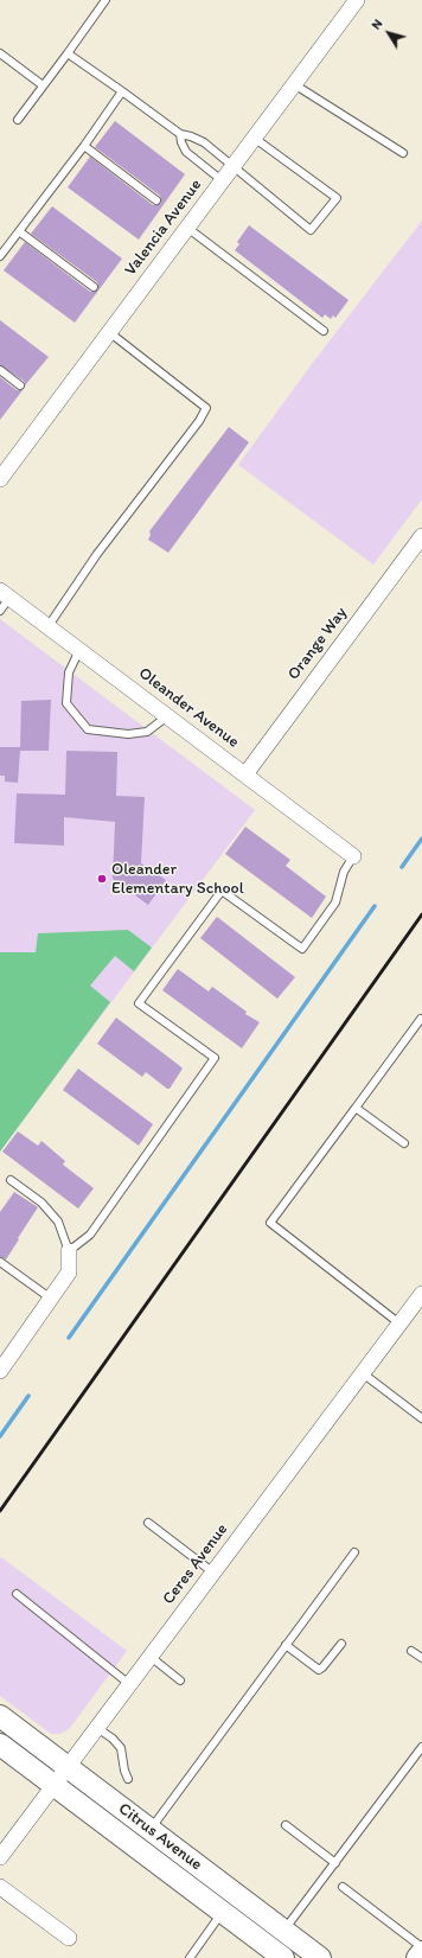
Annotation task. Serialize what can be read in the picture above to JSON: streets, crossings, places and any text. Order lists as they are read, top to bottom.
{
  "streets": {
    "main road": ["Citrus Avenue"],
    "street": [
      "Valencia Avenue",
      "Orange Way",
      "Oleander Avenue",
      "Ceres Avenue"
    ]
  },
  "crossings": [
    ["Orange Way", "Oleander Avenue"],
    ["Ceres Avenue", "Citrus Avenue"]
  ],
  "places": ["Oleander Elementary School"],
  "north": "top left"
}
